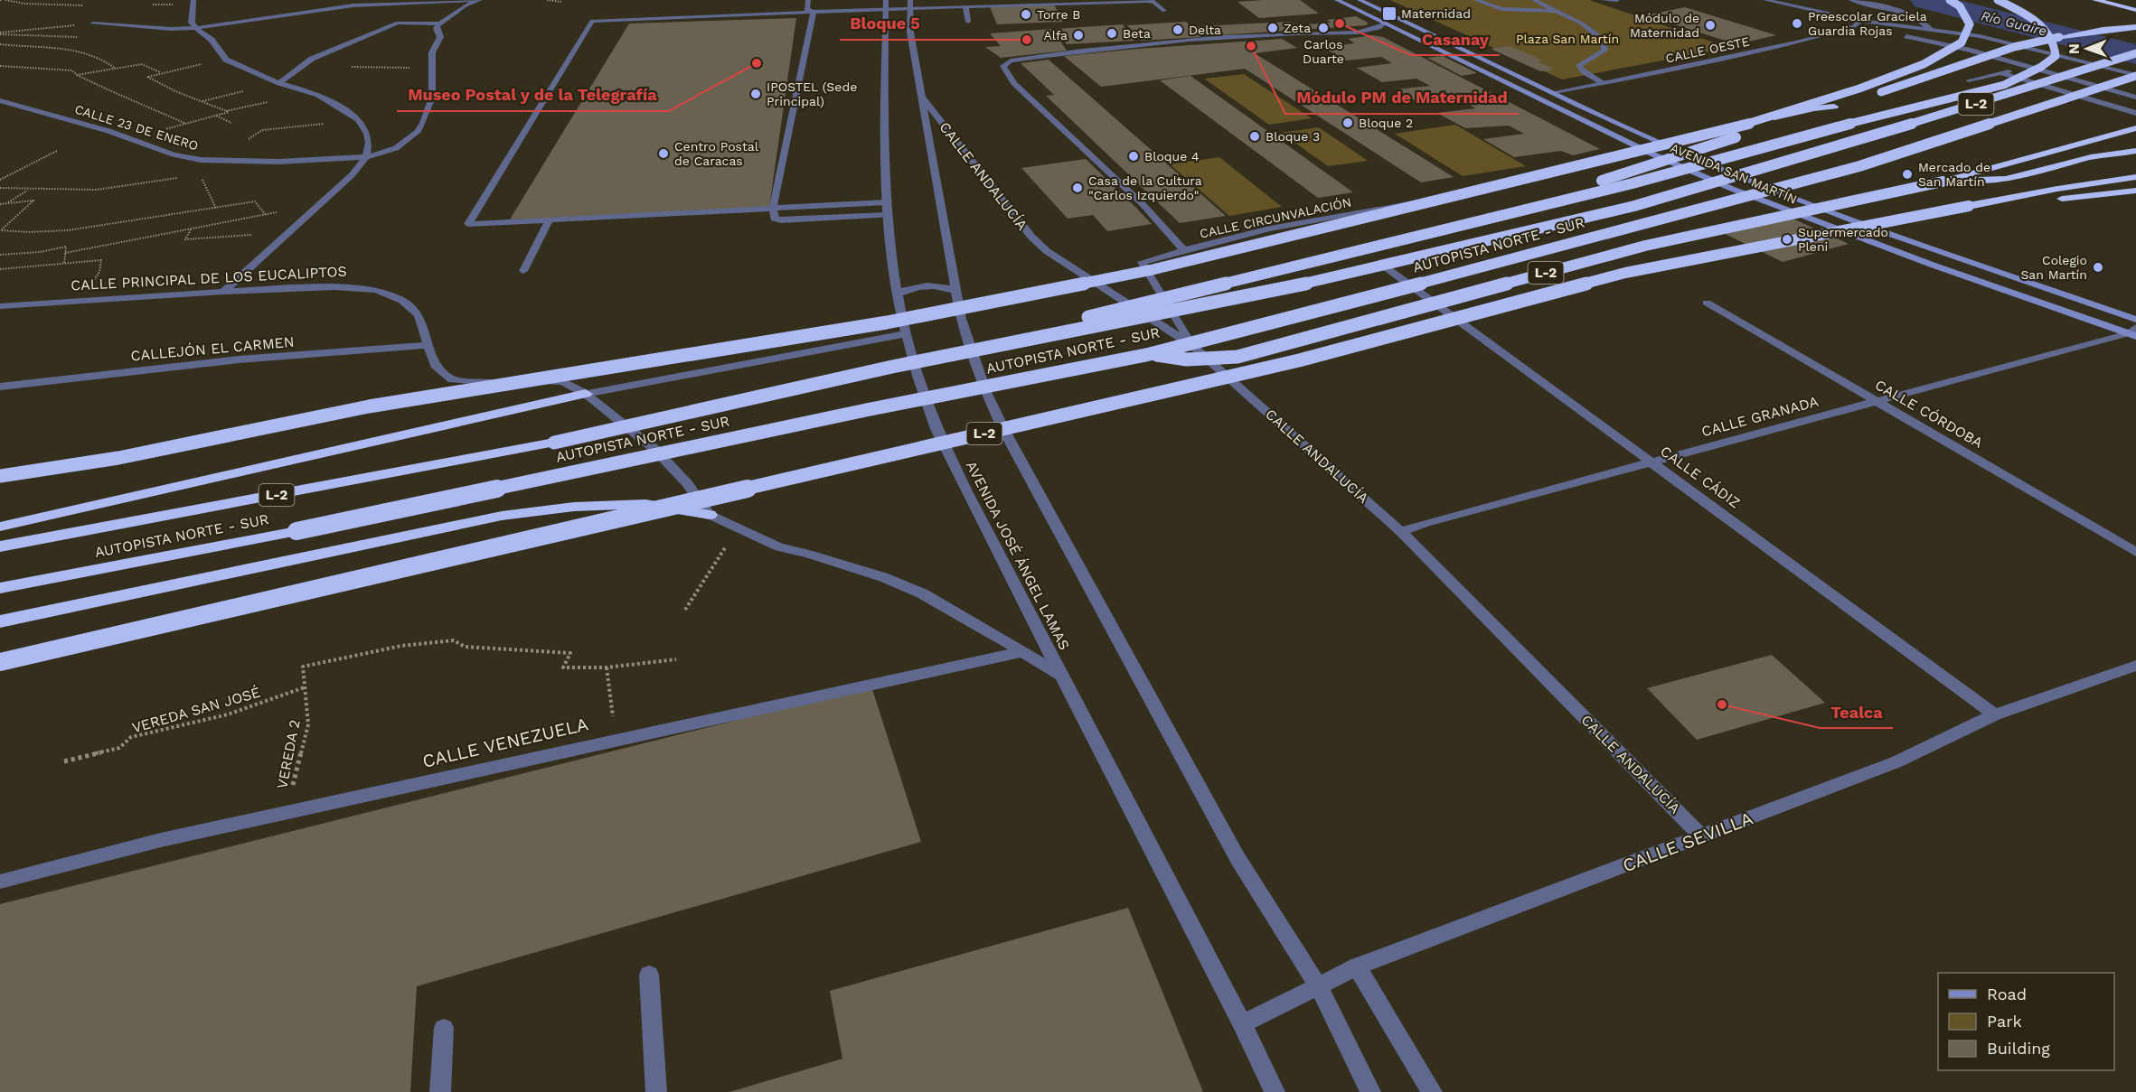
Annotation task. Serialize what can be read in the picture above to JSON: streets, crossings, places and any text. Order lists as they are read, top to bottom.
{
  "streets": {
    "highway": ["L-2", "AUTOPISTA NORTE - SUR"],
    "main road": ["AVENIDA SAN MARTÍN"],
    "street": [
      "CALLE OESTE",
      "CALLE 23 DE ENERO",
      "CALLE ANDALUCÍA",
      "CALLE CIRCUNVALACIÓN",
      "CALLE PRINCIPAL DE LOS EUCALIPTOS",
      "CALLEJÓN EL CARMEN",
      "CALLE CÓRDOBA",
      "CALLE GRANADA",
      "CALLE CÁDIZ",
      "AVENIDA JOSÉ ÁNGEL LAMAS",
      "CALLE VENEZUELA",
      "CALLE SEVILLA"
    ],
    "path": ["VEREDA SAN JOSÉ", "VEREDA 2"]
  },
  "crossings": [
    ["CALLE OESTE", "AVENIDA SAN MARTÍN"],
    ["L-2", "AUTOPISTA NORTE - SUR"],
    ["AVENIDA SAN MARTÍN", "CALLE CIRCUNVALACIÓN"],
    ["AVENIDA SAN MARTÍN", "CALLE GRANADA"],
    ["CALLE ANDALUCÍA", "CALLE GRANADA"],
    ["CALLE ANDALUCÍA", "CALLE SEVILLA"],
    ["CALLE PRINCIPAL DE LOS EUCALIPTOS", "CALLEJÓN EL CARMEN"],
    ["CALLE CÓRDOBA", "CALLE GRANADA"],
    ["CALLE GRANADA", "CALLE CÁDIZ"],
    ["CALLE CÁDIZ", "CALLE SEVILLA"],
    ["AVENIDA JOSÉ ÁNGEL LAMAS", "CALLE SEVILLA"],
    ["VEREDA SAN JOSÉ", "VEREDA 2"],
    ["CALLE VENEZUELA", "VEREDA 2"]
  ],
  "water": ["Río Guaire"],
  "parks": ["Plaza San Martín"],
  "places": {
    "transit": ["Maternidad"],
    "other": [
      "Torre B",
      "Casanay",
      "Preescolar Graciela Guardia Rojas",
      "Módulo de Maternidad",
      "Zeta",
      "Carlos Duarte",
      "Delta",
      "Beta",
      "Alfa",
      "Bloque 5",
      "Módulo PM de Maternidad",
      "Museo Postal y de la Telegrafía",
      "IPOSTEL (Sede Principal)",
      "Bloque 2",
      "Bloque 3",
      "Centro Postal de Caracas",
      "Bloque 4",
      "Mercado de San Martín",
      "Casa de la Cultura \"Carlos Izquierdo\"",
      "Supermercado Pleni",
      "Colegio San Martín",
      "Tealca"
    ]
  },
  "legend": ["Road", "Park", "Building"],
  "north": "left"
}
